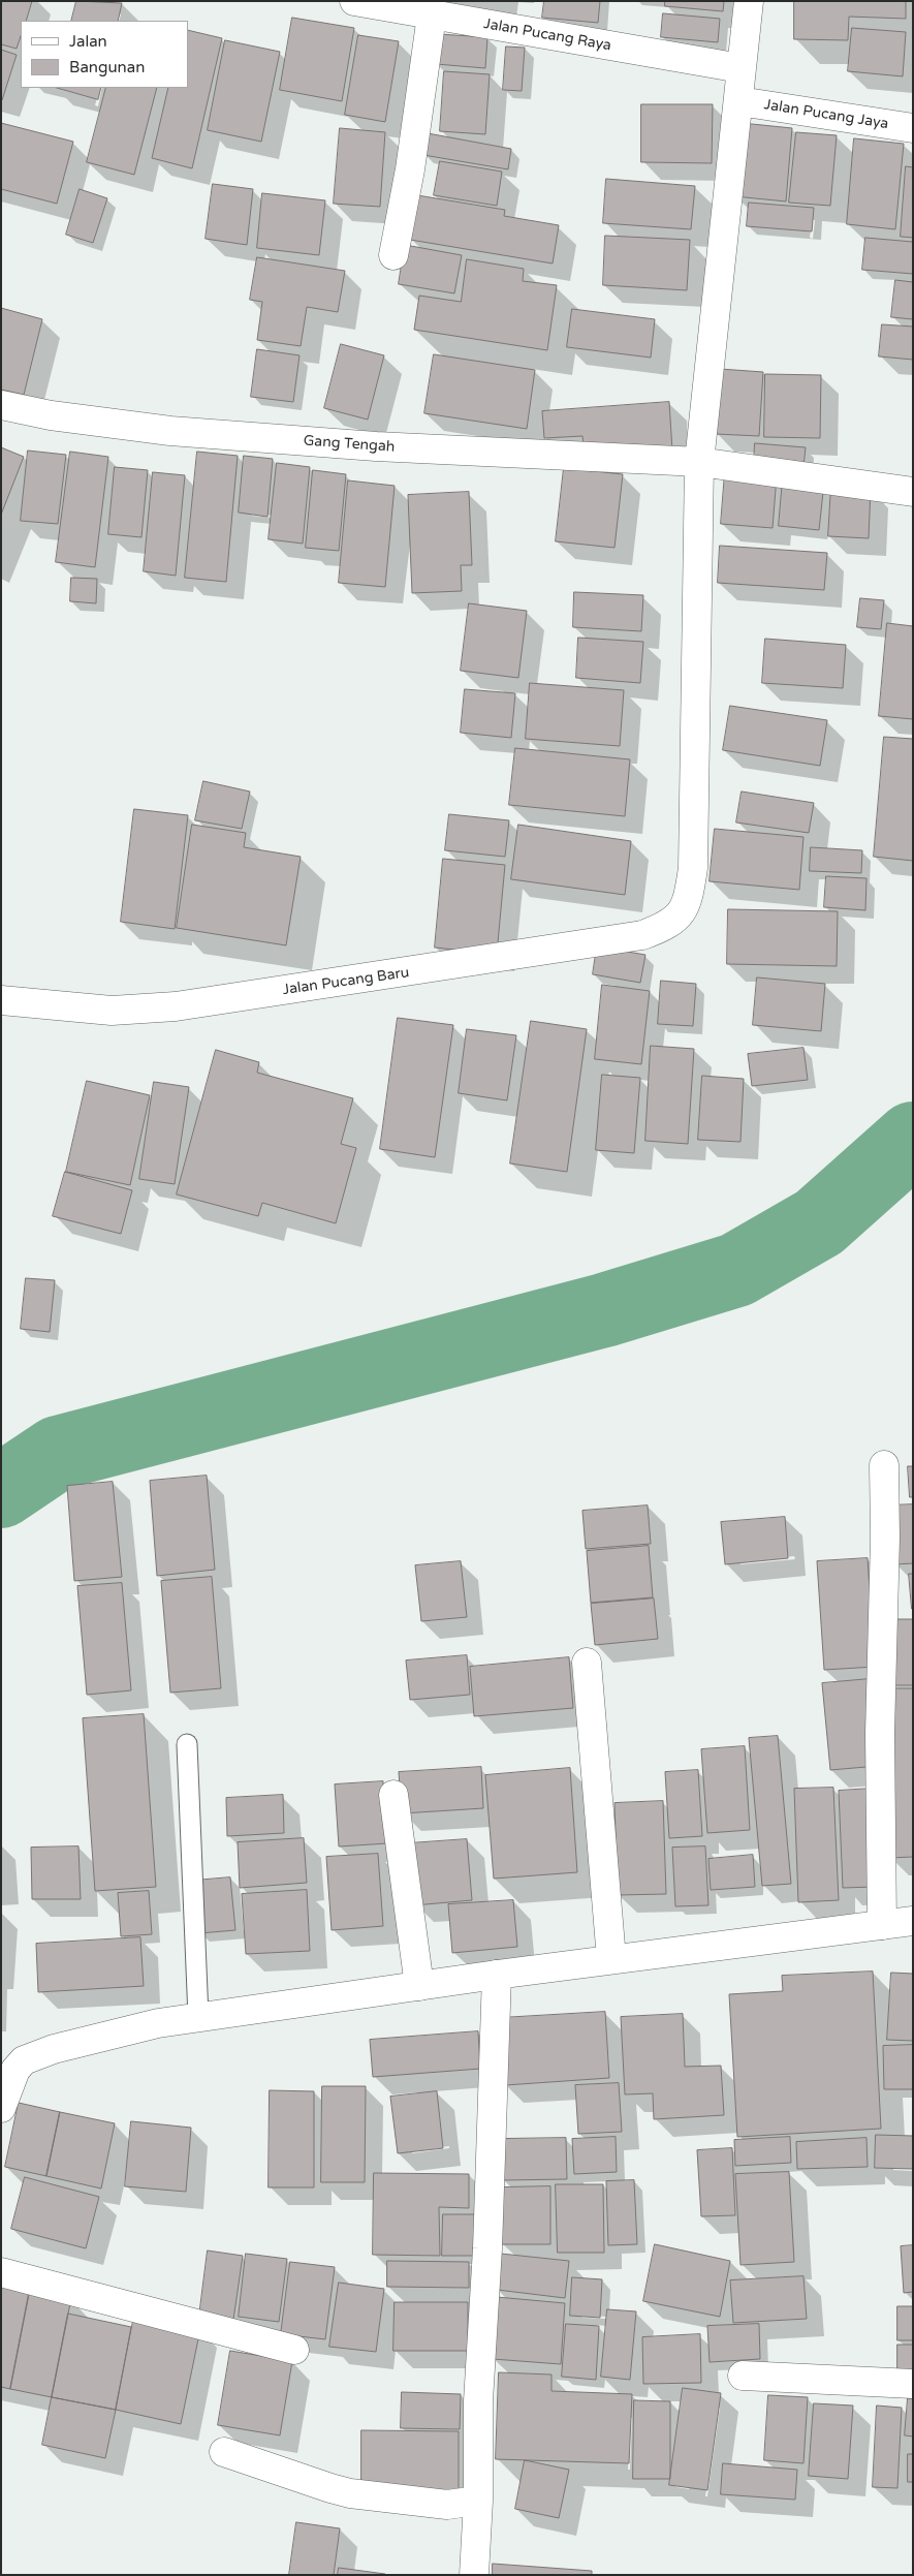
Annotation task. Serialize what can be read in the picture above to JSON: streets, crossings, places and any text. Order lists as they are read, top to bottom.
{
  "streets": {
    "street": [
      "Jalan Pucang Raya",
      "Jalan Pucang Jaya",
      "Gang Tengah",
      "Jalan Pucang Baru"
    ]
  },
  "crossings": [
    ["Gang Tengah", "Jalan Pucang Baru"]
  ],
  "legend": ["Jalan", "Bangunan"]
}
